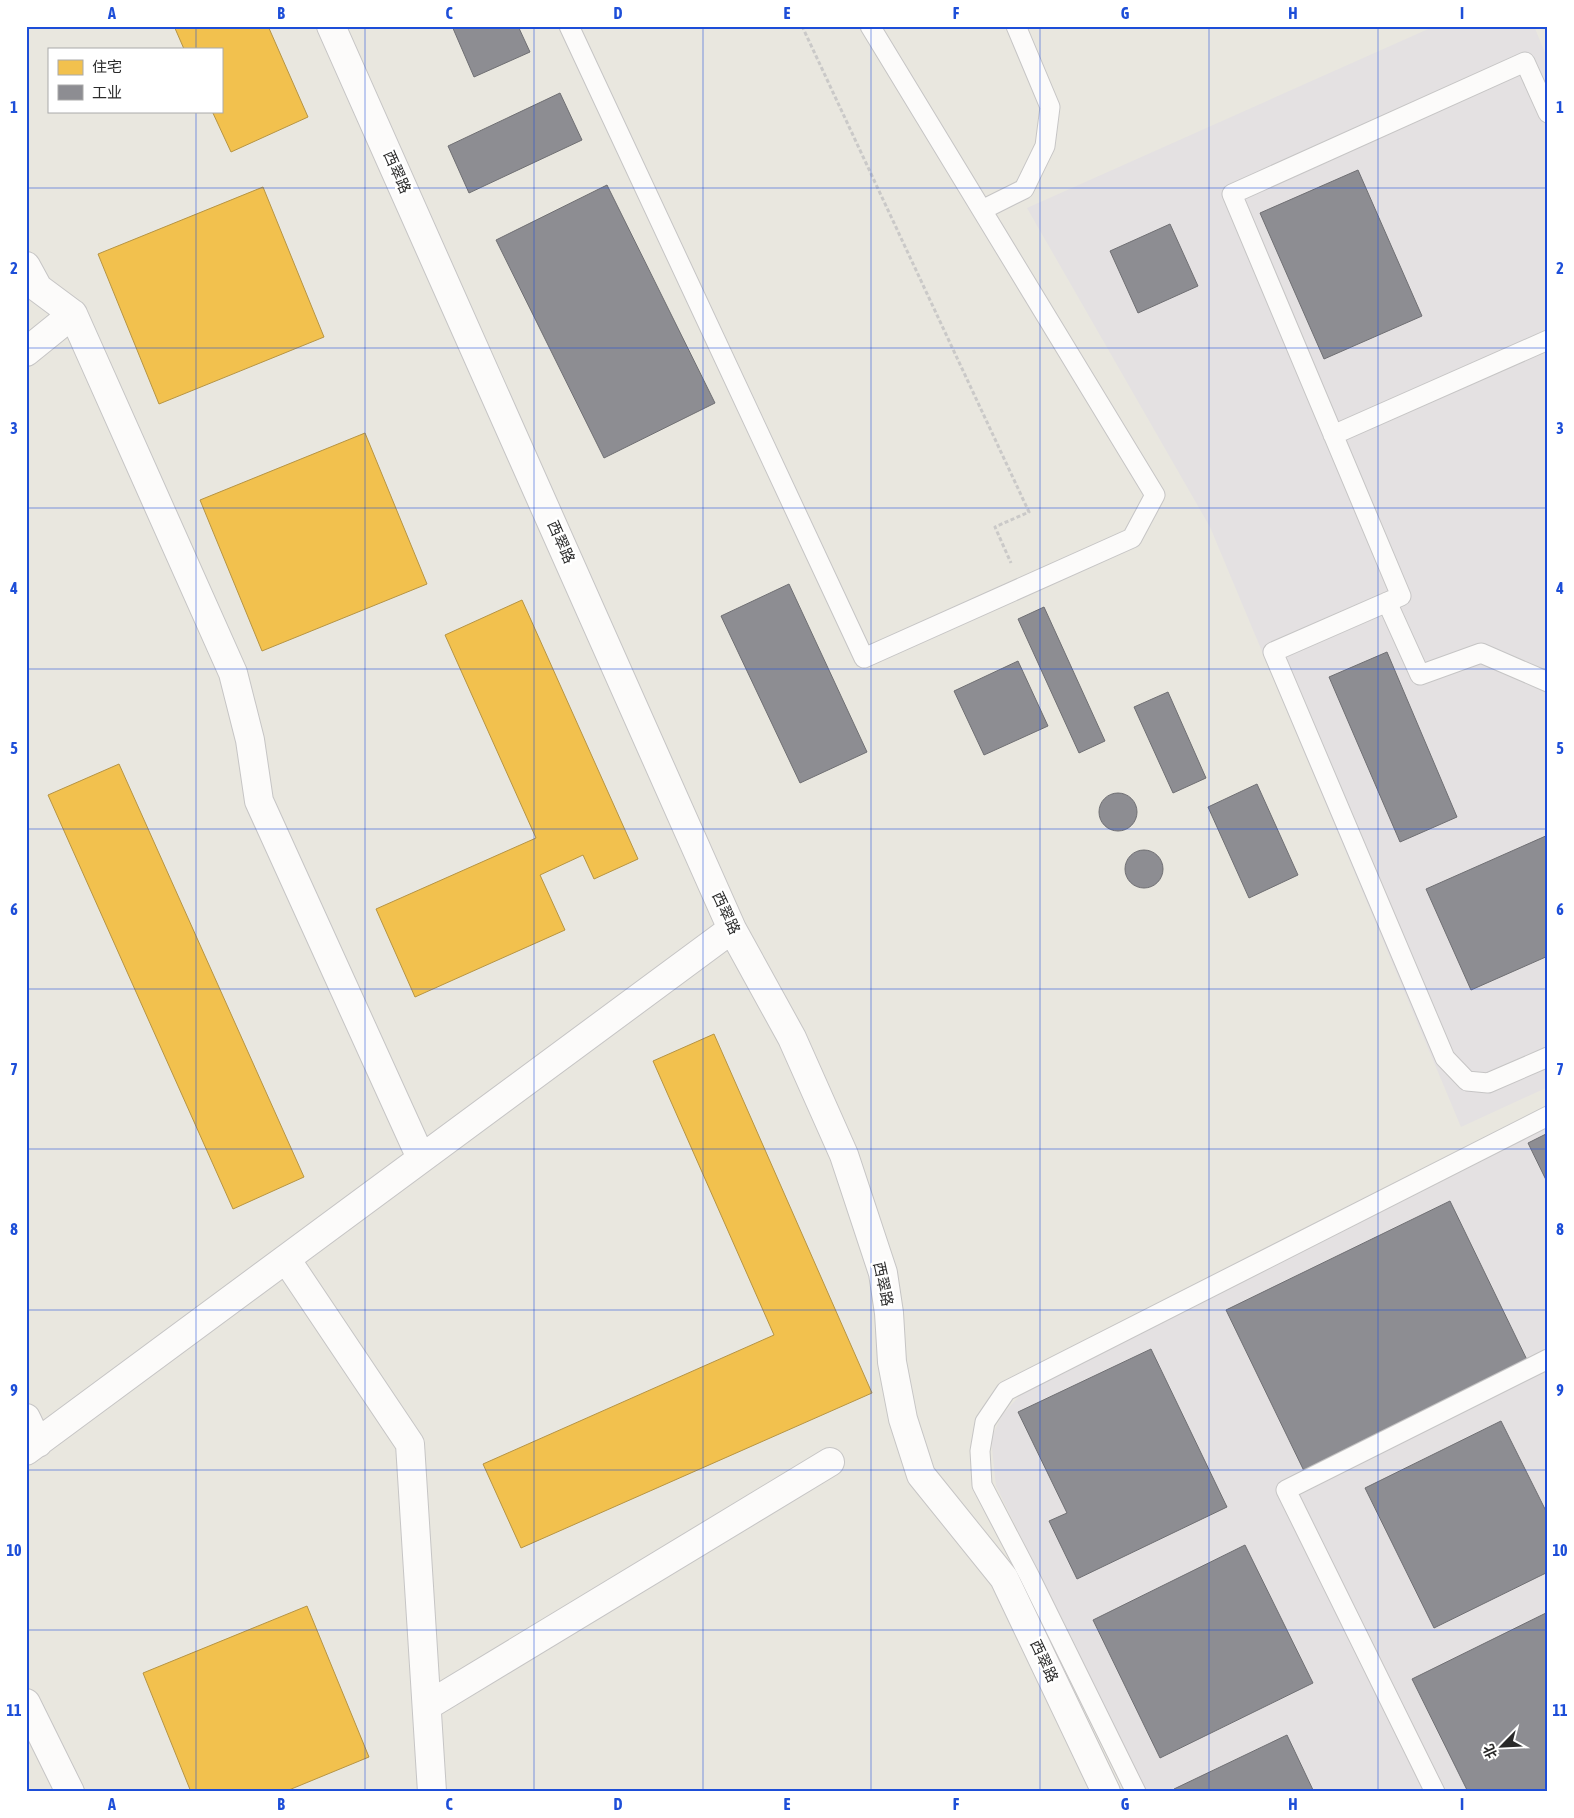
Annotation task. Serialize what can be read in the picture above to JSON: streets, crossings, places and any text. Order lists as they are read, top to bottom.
{
  "streets": {
    "street": ["西翠路"]
  },
  "legend": ["住宅", "工业"],
  "north": "bottom left",
  "grid": {
    "columns": [
      "A",
      "B",
      "C",
      "D",
      "E",
      "F",
      "G",
      "H",
      "I"
    ],
    "rows": [
      "1",
      "2",
      "3",
      "4",
      "5",
      "6",
      "7",
      "8",
      "9",
      "10",
      "11"
    ]
  }
}
